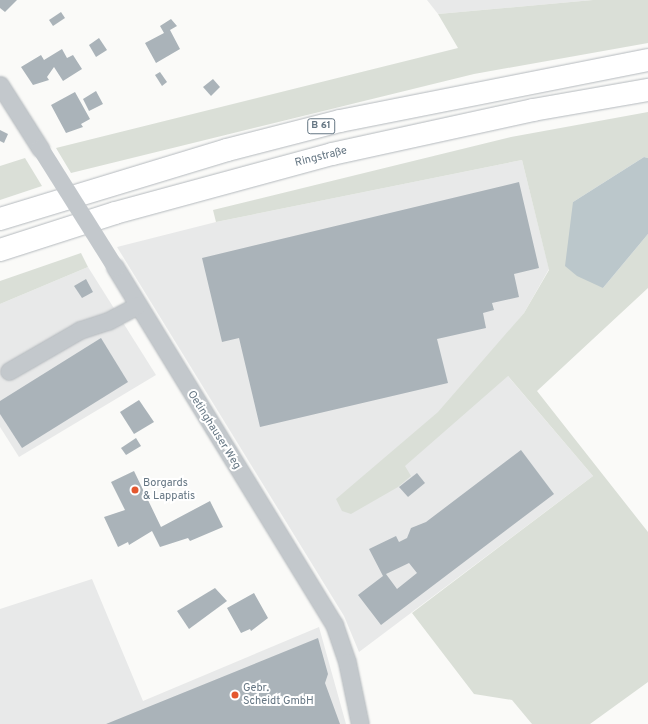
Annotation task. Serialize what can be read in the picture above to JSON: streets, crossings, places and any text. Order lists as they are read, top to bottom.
{
  "streets": {
    "highway": ["B 61", "Ringstraße"],
    "street": ["Oetinghauser Weg"]
  },
  "places": ["Borgards & Lappatis", "Gebr. Scheidt GmbH"]
}
